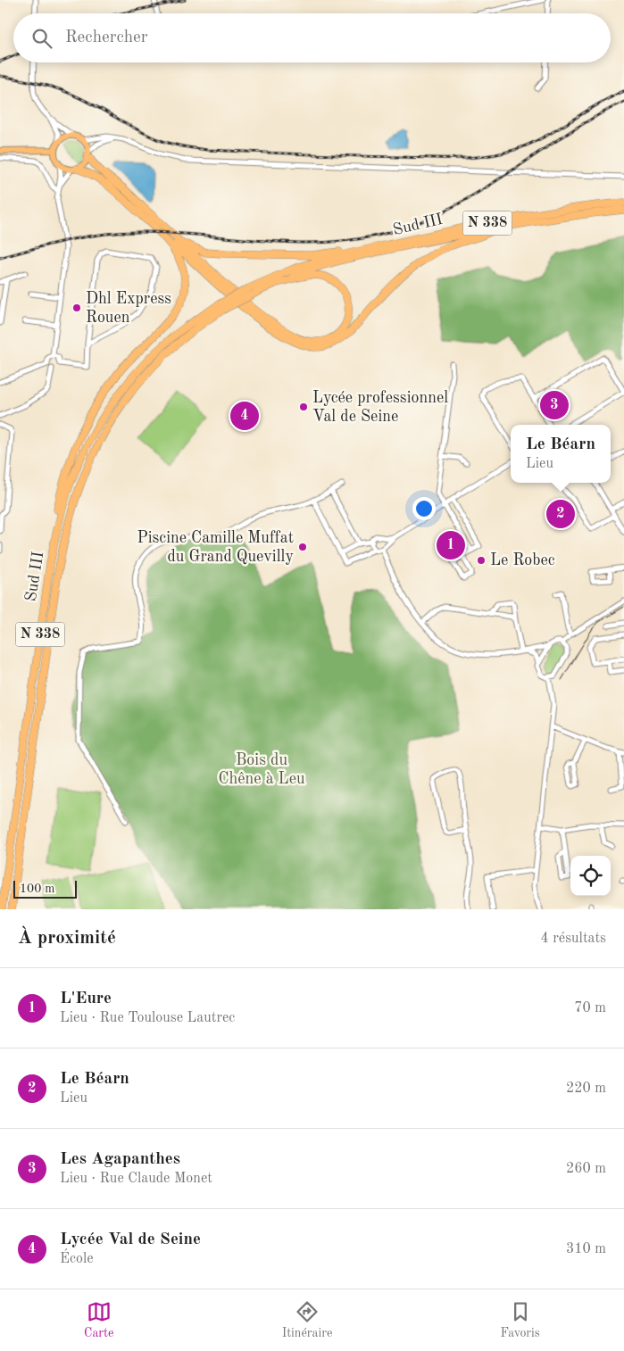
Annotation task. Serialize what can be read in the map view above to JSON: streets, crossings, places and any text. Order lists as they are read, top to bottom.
{
  "streets": {
    "highway": ["N 338", "Sud III"]
  },
  "crossings": [
    ["N 338", "Sud III"]
  ],
  "parks": ["Bois du Chêne à Leu"],
  "places": [
    "Dhl Express Rouen",
    "Lycée professionnel Val de Seine",
    "Piscine Camille Muffat du Grand Quevilly",
    "Le Robec"
  ],
  "scale_bar": "100 m",
  "page": {
    "search": "Rechercher",
    "pins": [
      "3",
      "4",
      "2",
      "1"
    ],
    "popup": ["Le Béarn", "Lieu"],
    "scale": "100 m",
    "heading": ["À proximité", "4 résultats"],
    "list": [
      {
        "mark": "1",
        "name": "L'Eure",
        "note": "Lieu · Rue Toulouse Lautrec",
        "value": "70 m"
      },
      {
        "mark": "2",
        "name": "Le Béarn",
        "note": "Lieu",
        "value": "220 m"
      },
      {
        "mark": "3",
        "name": "Les Agapanthes",
        "note": "Lieu · Rue Claude Monet",
        "value": "260 m"
      },
      {
        "mark": "4",
        "name": "Lycée Val de Seine",
        "note": "École",
        "value": "310 m"
      }
    ],
    "nav": ["Carte", "Itinéraire", "Favoris"]
  }
}
